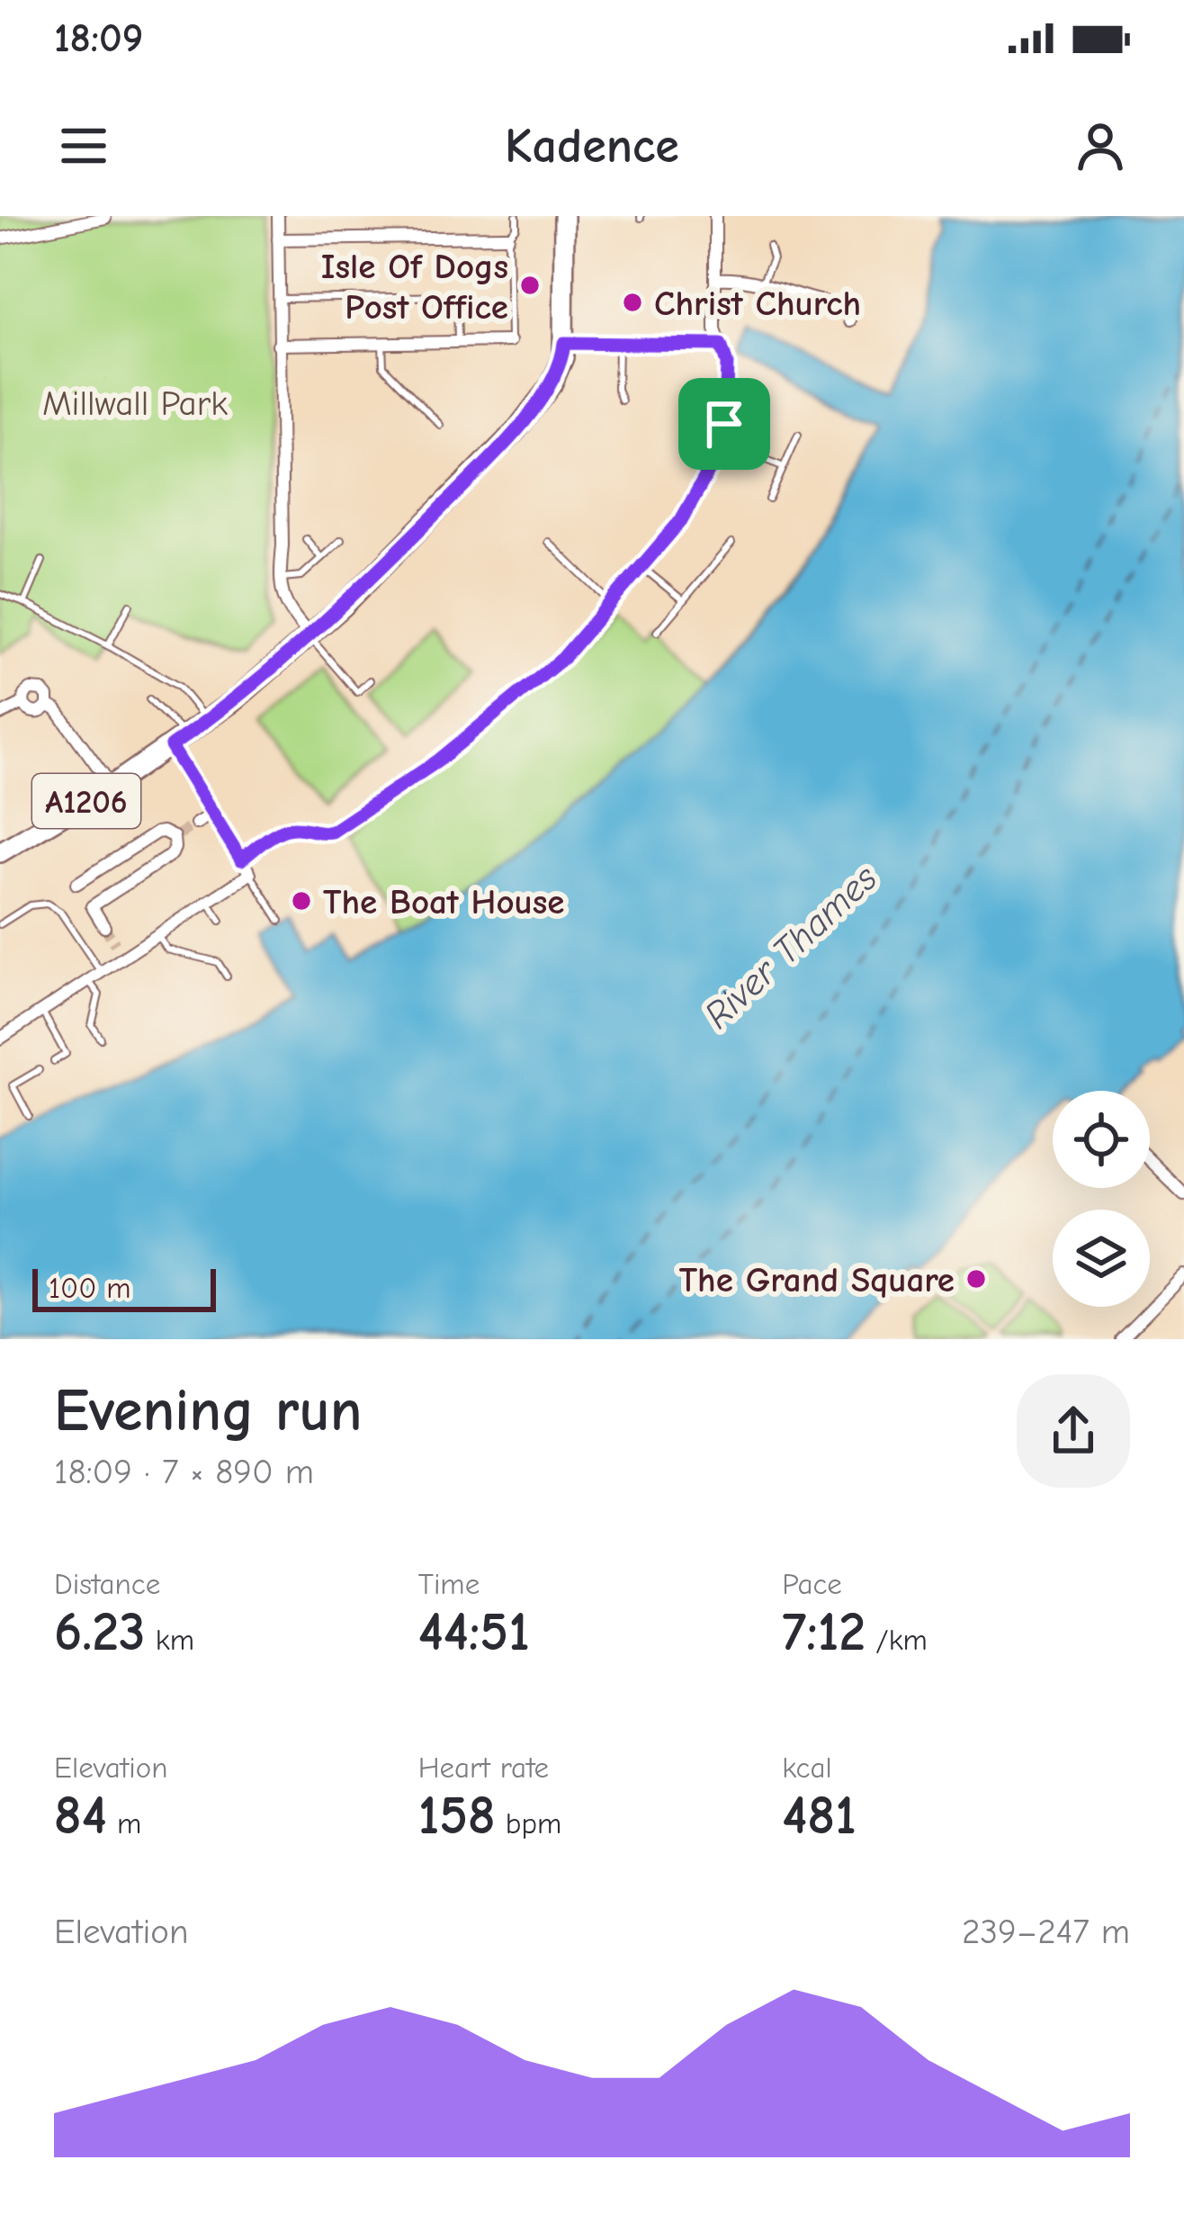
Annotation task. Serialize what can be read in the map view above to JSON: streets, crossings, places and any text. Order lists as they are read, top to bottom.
{
  "streets": {
    "main road": ["A1206"]
  },
  "water": ["River Thames"],
  "parks": ["Millwall Park"],
  "places": [
    "Isle Of Dogs Post Office",
    "Christ Church",
    "The Boat House",
    "The Grand Square"
  ],
  "scale_bar": "100 m",
  "page": {
    "status": "18:09",
    "header": "Kadence",
    "scale": "100 m",
    "heading": ["Evening run", "18:09 · 7 × 890 m"],
    "stats": [
      ["Distance", "6.23 km"],
      ["Time", "44:51"],
      ["Pace", "7:12 /km"],
      ["Elevation", "84 m"],
      ["Heart rate", "158 bpm"],
      ["kcal", "481"]
    ],
    "chart": ["Elevation", "239–247 m"]
  }
}
